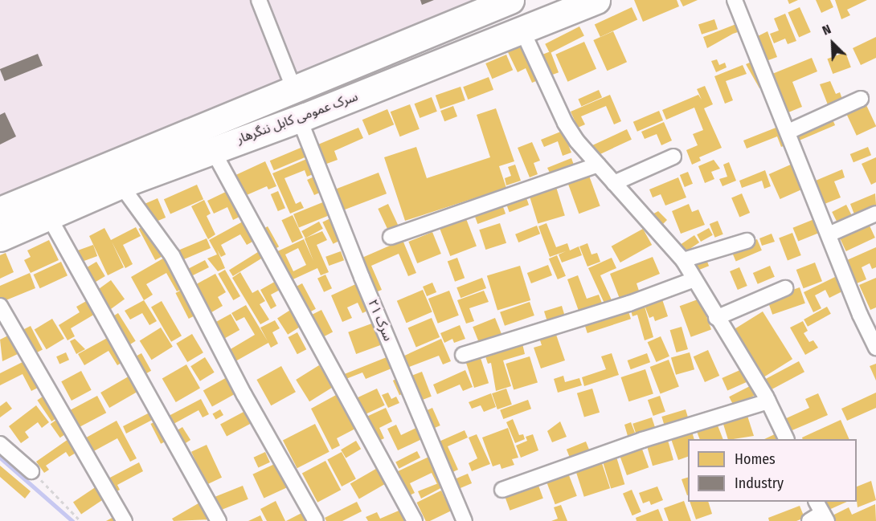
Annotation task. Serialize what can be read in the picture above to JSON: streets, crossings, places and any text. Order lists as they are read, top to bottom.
{
  "streets": {
    "highway": ["سرک عمومی کابل ننگرهار"],
    "street": ["سرک ۲۱"]
  },
  "crossings": [
    ["سرک عمومی کابل ننگرهار", "سرک ۲۱"]
  ],
  "legend": ["Homes", "Industry"],
  "north": "top left"
}
